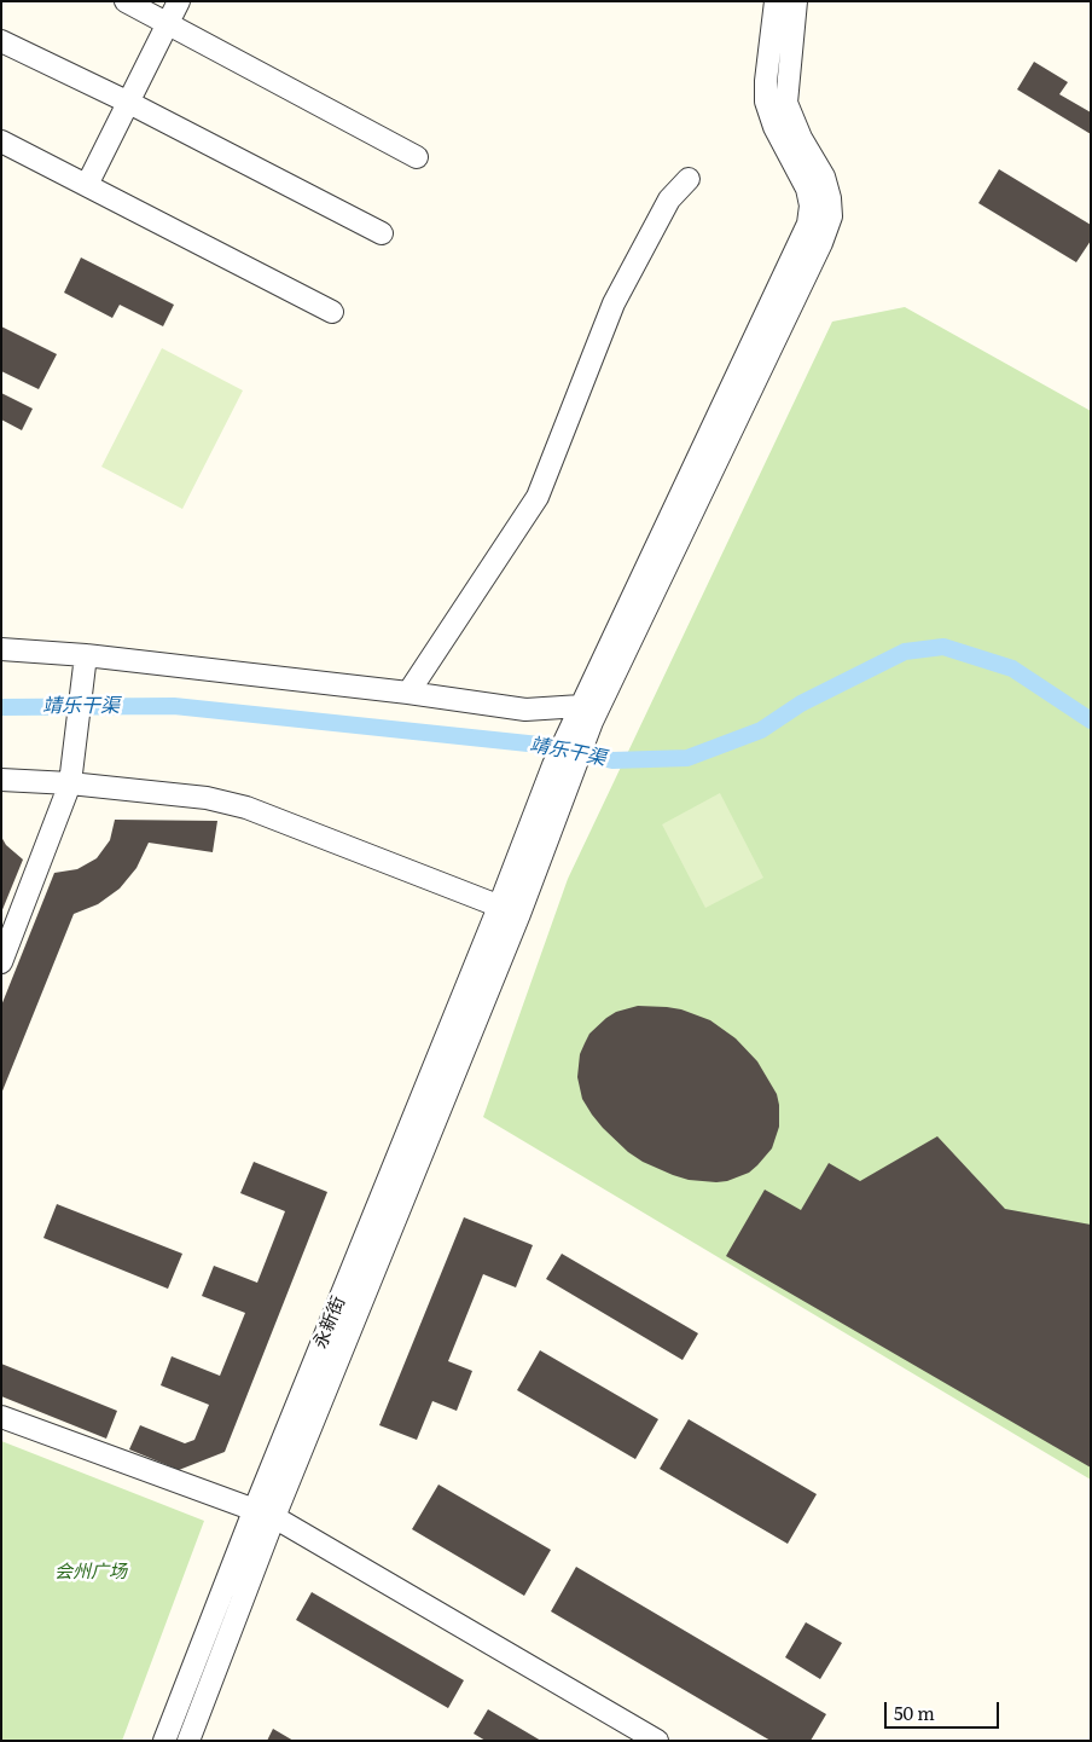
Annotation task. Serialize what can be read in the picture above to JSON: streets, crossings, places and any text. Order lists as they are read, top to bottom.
{
  "streets": {
    "street": ["永新街"]
  },
  "water": ["靖乐干渠"],
  "parks": ["会州广场"],
  "scale_bar": "50 m"
}
